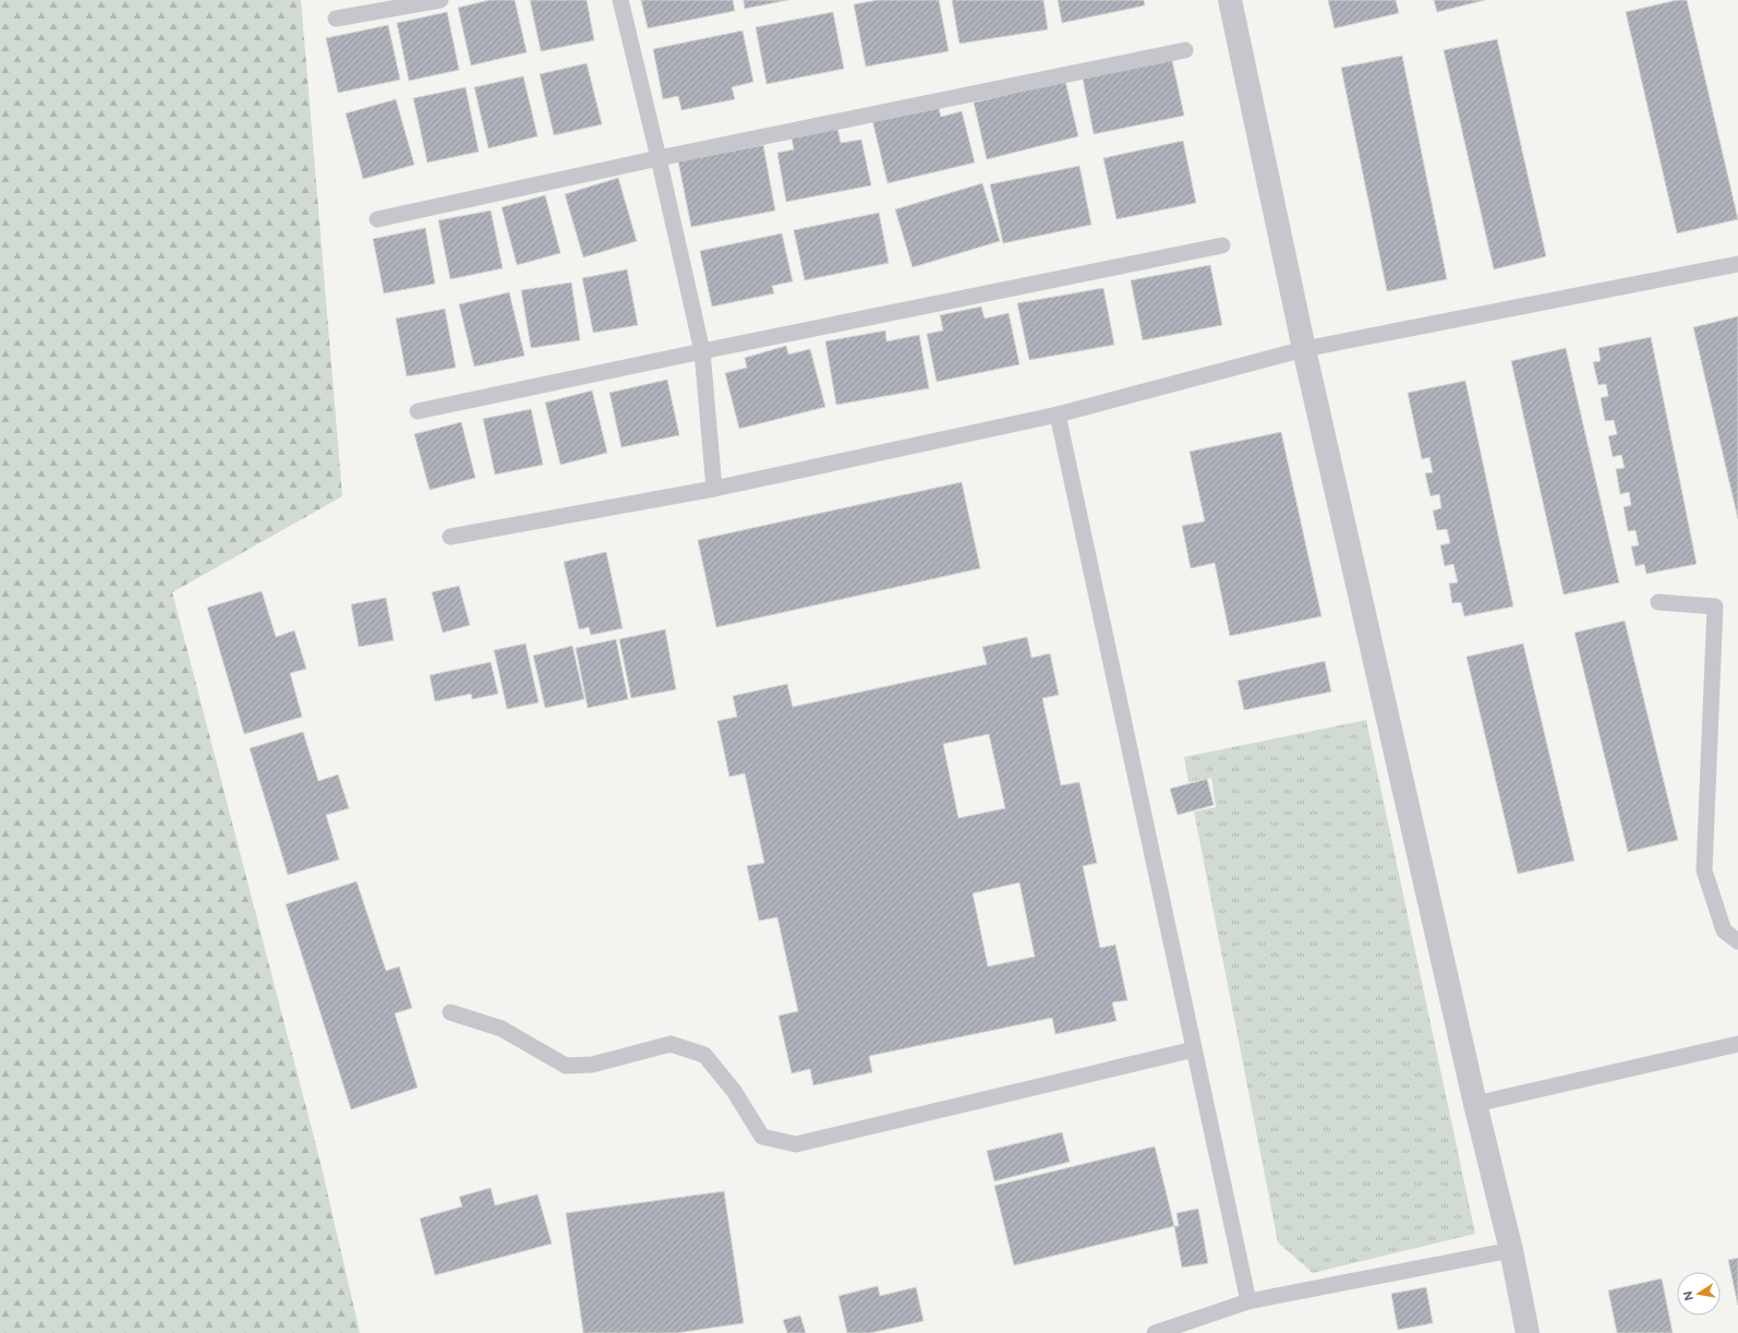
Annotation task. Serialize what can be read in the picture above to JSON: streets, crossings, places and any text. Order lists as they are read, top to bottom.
{
  "north": "left"
}
